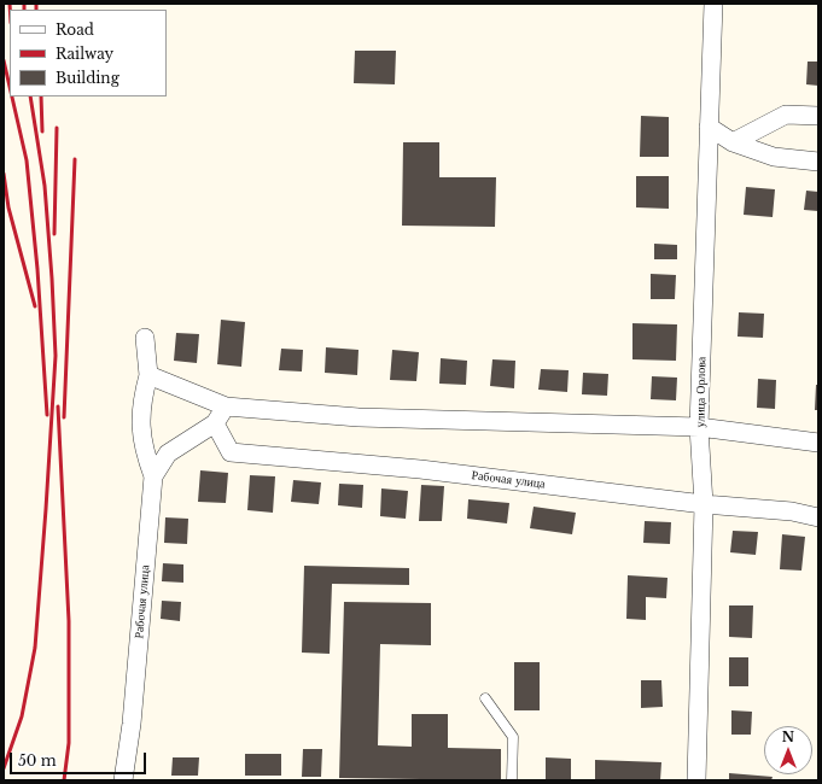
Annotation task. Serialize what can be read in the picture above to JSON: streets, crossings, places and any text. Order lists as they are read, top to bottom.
{
  "streets": {
    "street": ["улица Орлова", "Рабочая улица"]
  },
  "crossings": [
    ["улица Орлова", "Рабочая улица"]
  ],
  "legend": ["Road", "Railway", "Building"],
  "scale_bar": "50 m",
  "north": "top"
}
